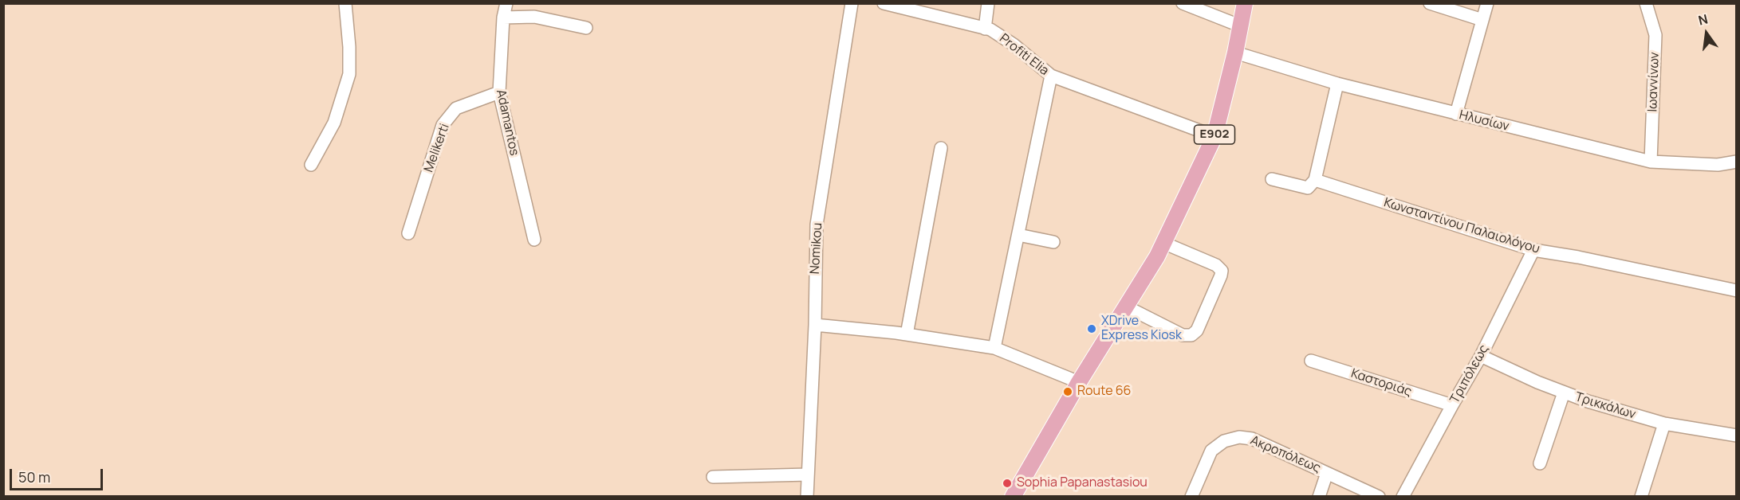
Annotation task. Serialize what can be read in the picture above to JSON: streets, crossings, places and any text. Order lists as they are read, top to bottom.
{
  "streets": {
    "main road": ["E902"],
    "street": [
      "Profiti Elia",
      "Ιωαννίνων",
      "Ηλυσίων",
      "Adamantos",
      "Melikerti",
      "Κωνσταντίνου Παλαιολόγου",
      "Nomikou",
      "Τριπόλεως",
      "Καστοριάς",
      "Τρικκάλων",
      "Ακροπόλεως"
    ]
  },
  "crossings": [
    ["Profiti Elia", "E902"],
    ["Ιωαννίνων", "Ηλυσίων"],
    ["Ηλυσίων", "E902"],
    ["Adamantos", "Melikerti"],
    ["Κωνσταντίνου Παλαιολόγου", "Τριπόλεως"],
    ["Τριπόλεως", "Καστοριάς"],
    ["Τριπόλεως", "Τρικκάλων"]
  ],
  "places": ["XDrive Express Kiosk", "Route 66", "Sophia Papanastasiou"],
  "scale_bar": "50 m",
  "north": "top"
}
